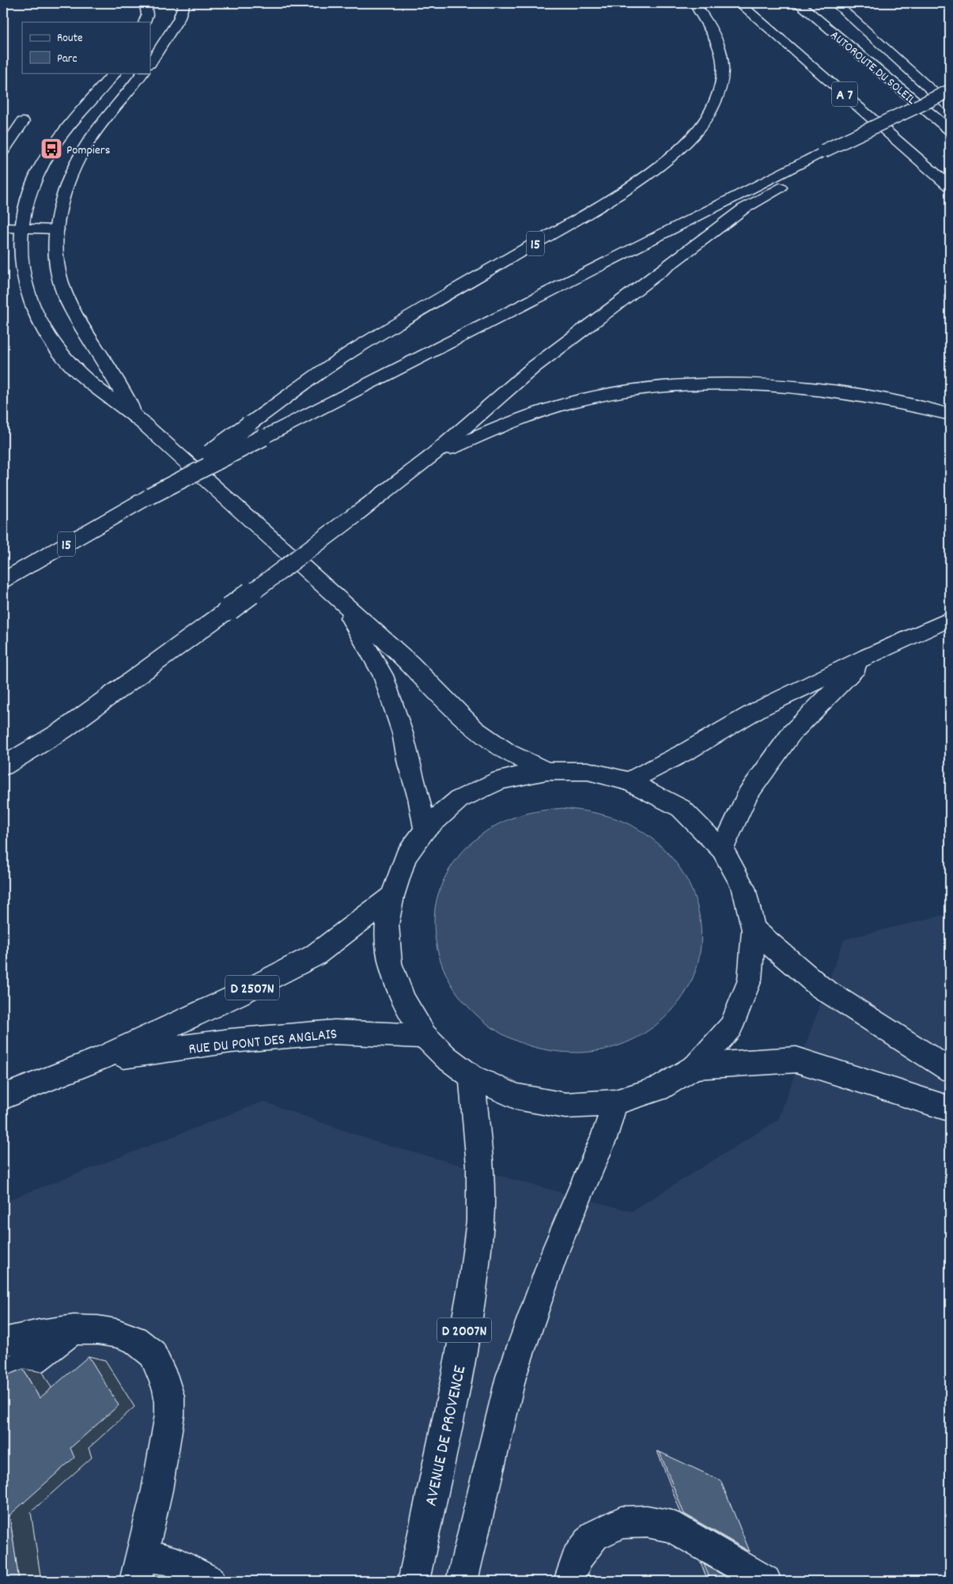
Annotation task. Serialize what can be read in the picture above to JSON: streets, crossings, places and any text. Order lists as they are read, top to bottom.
{
  "streets": {
    "main road": [
      "AUTOROUTE DU SOLEIL",
      "A 7",
      "15",
      "D 2507N",
      "RUE DU PONT DES ANGLAIS",
      "D 2007N",
      "AVENUE DE PROVENCE"
    ]
  },
  "places": {
    "bus stop": ["Pompiers"]
  },
  "legend": ["Route", "Parc"]
}
